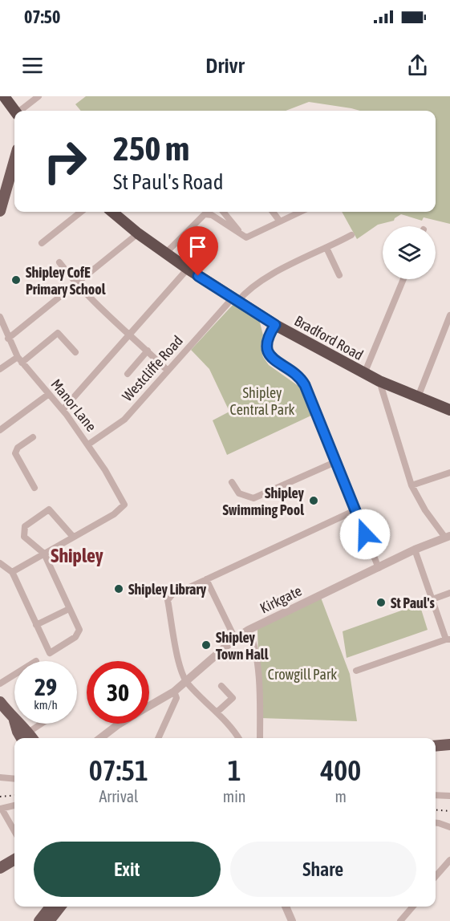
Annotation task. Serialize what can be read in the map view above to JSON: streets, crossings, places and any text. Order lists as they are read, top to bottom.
{
  "streets": {
    "highway": ["Bradford Road"],
    "street": ["Westcliffe Road", "Manor Lane", "Kirkgate"]
  },
  "crossings": [
    ["Bradford Road", "Westcliffe Road"],
    ["Westcliffe Road", "Manor Lane"]
  ],
  "districts": ["Shipley"],
  "parks": ["Shipley Central Park", "Crowgill Park"],
  "places": [
    "Shipley CofE Primary School",
    "Shipley Swimming Pool",
    "Shipley Library",
    "St Paul's",
    "Shipley Town Hall"
  ],
  "page": {
    "status": "07:50",
    "header": "Drivr",
    "turn": ["250 m", "St Paul's Road"],
    "speed": "29 km/h",
    "limit": "30",
    "eta": [
      "07:51",
      "Arrival",
      "1",
      "min",
      "400",
      "m"
    ],
    "buttons": ["Exit", "Share"]
  }
}
